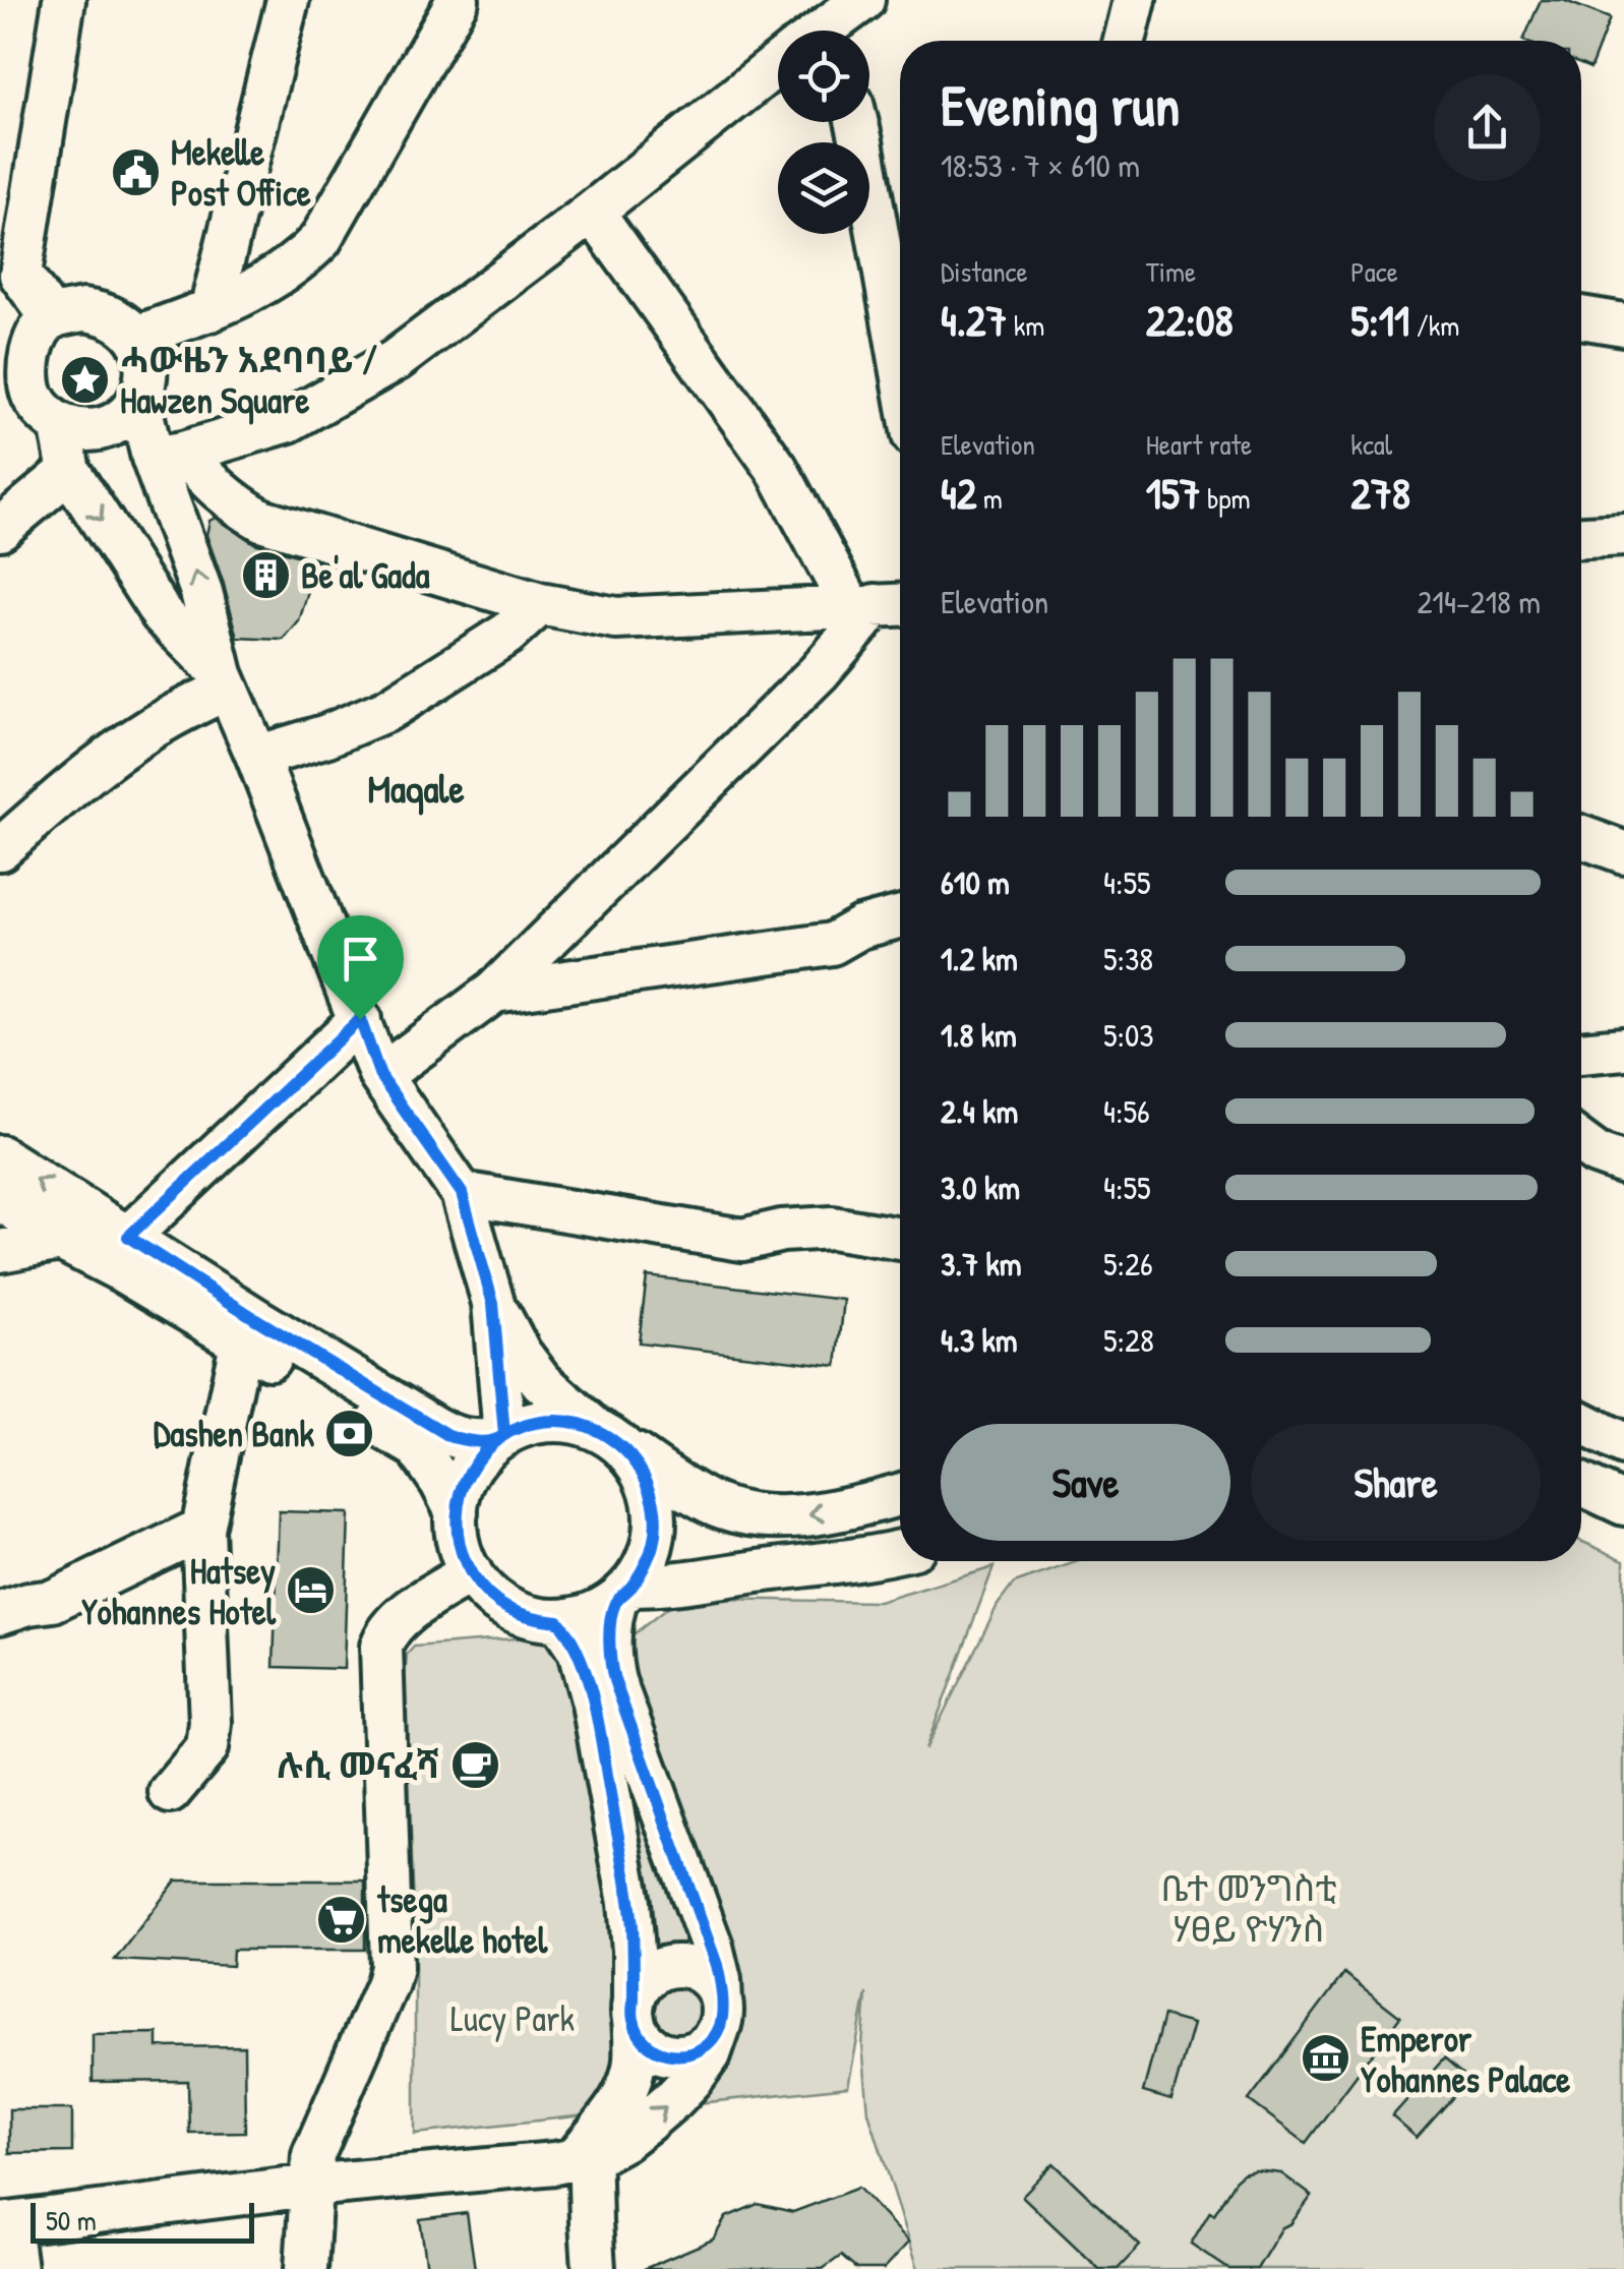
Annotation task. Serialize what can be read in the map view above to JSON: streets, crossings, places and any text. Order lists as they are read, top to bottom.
{
  "districts": ["Maqale"],
  "parks": ["ቤተ መንግስቲ ሃፀይ ዮሃንስ", "Lucy Park"],
  "places": {
    "public building": ["Mekelle Post Office"],
    "place": ["ሓውዜን አደባባይ / Hawzen Square"],
    "building": ["Be'al Gada"],
    "bank": ["Dashen Bank"],
    "hotel": ["Hatsey Yohannes Hotel"],
    "cafe": ["ሉሲ መናፈሻ"],
    "supermarket": ["tsega mekelle hotel"],
    "museum": ["Emperor Yohannes Palace"]
  },
  "scale_bar": "50 m",
  "page": {
    "heading": ["Evening run", "18:53 · 7 × 610 m"],
    "stats": [
      ["Distance", "4.27 km"],
      ["Time", "22:08"],
      ["Pace", "5:11 /km"],
      ["Elevation", "42 m"],
      ["Heart rate", "157 bpm"],
      ["kcal", "278"]
    ],
    "chart": ["Elevation", "214–218 m"],
    "list": [
      {
        "name": "610 m",
        "note": "4:55"
      },
      {
        "name": "1.2 km",
        "note": "5:38"
      },
      {
        "name": "1.8 km",
        "note": "5:03"
      },
      {
        "name": "2.4 km",
        "note": "4:56"
      },
      {
        "name": "3.0 km",
        "note": "4:55"
      },
      {
        "name": "3.7 km",
        "note": "5:26"
      },
      {
        "name": "4.3 km",
        "note": "5:28"
      }
    ],
    "buttons": ["Save", "Share"],
    "scale": "50 m"
  }
}
